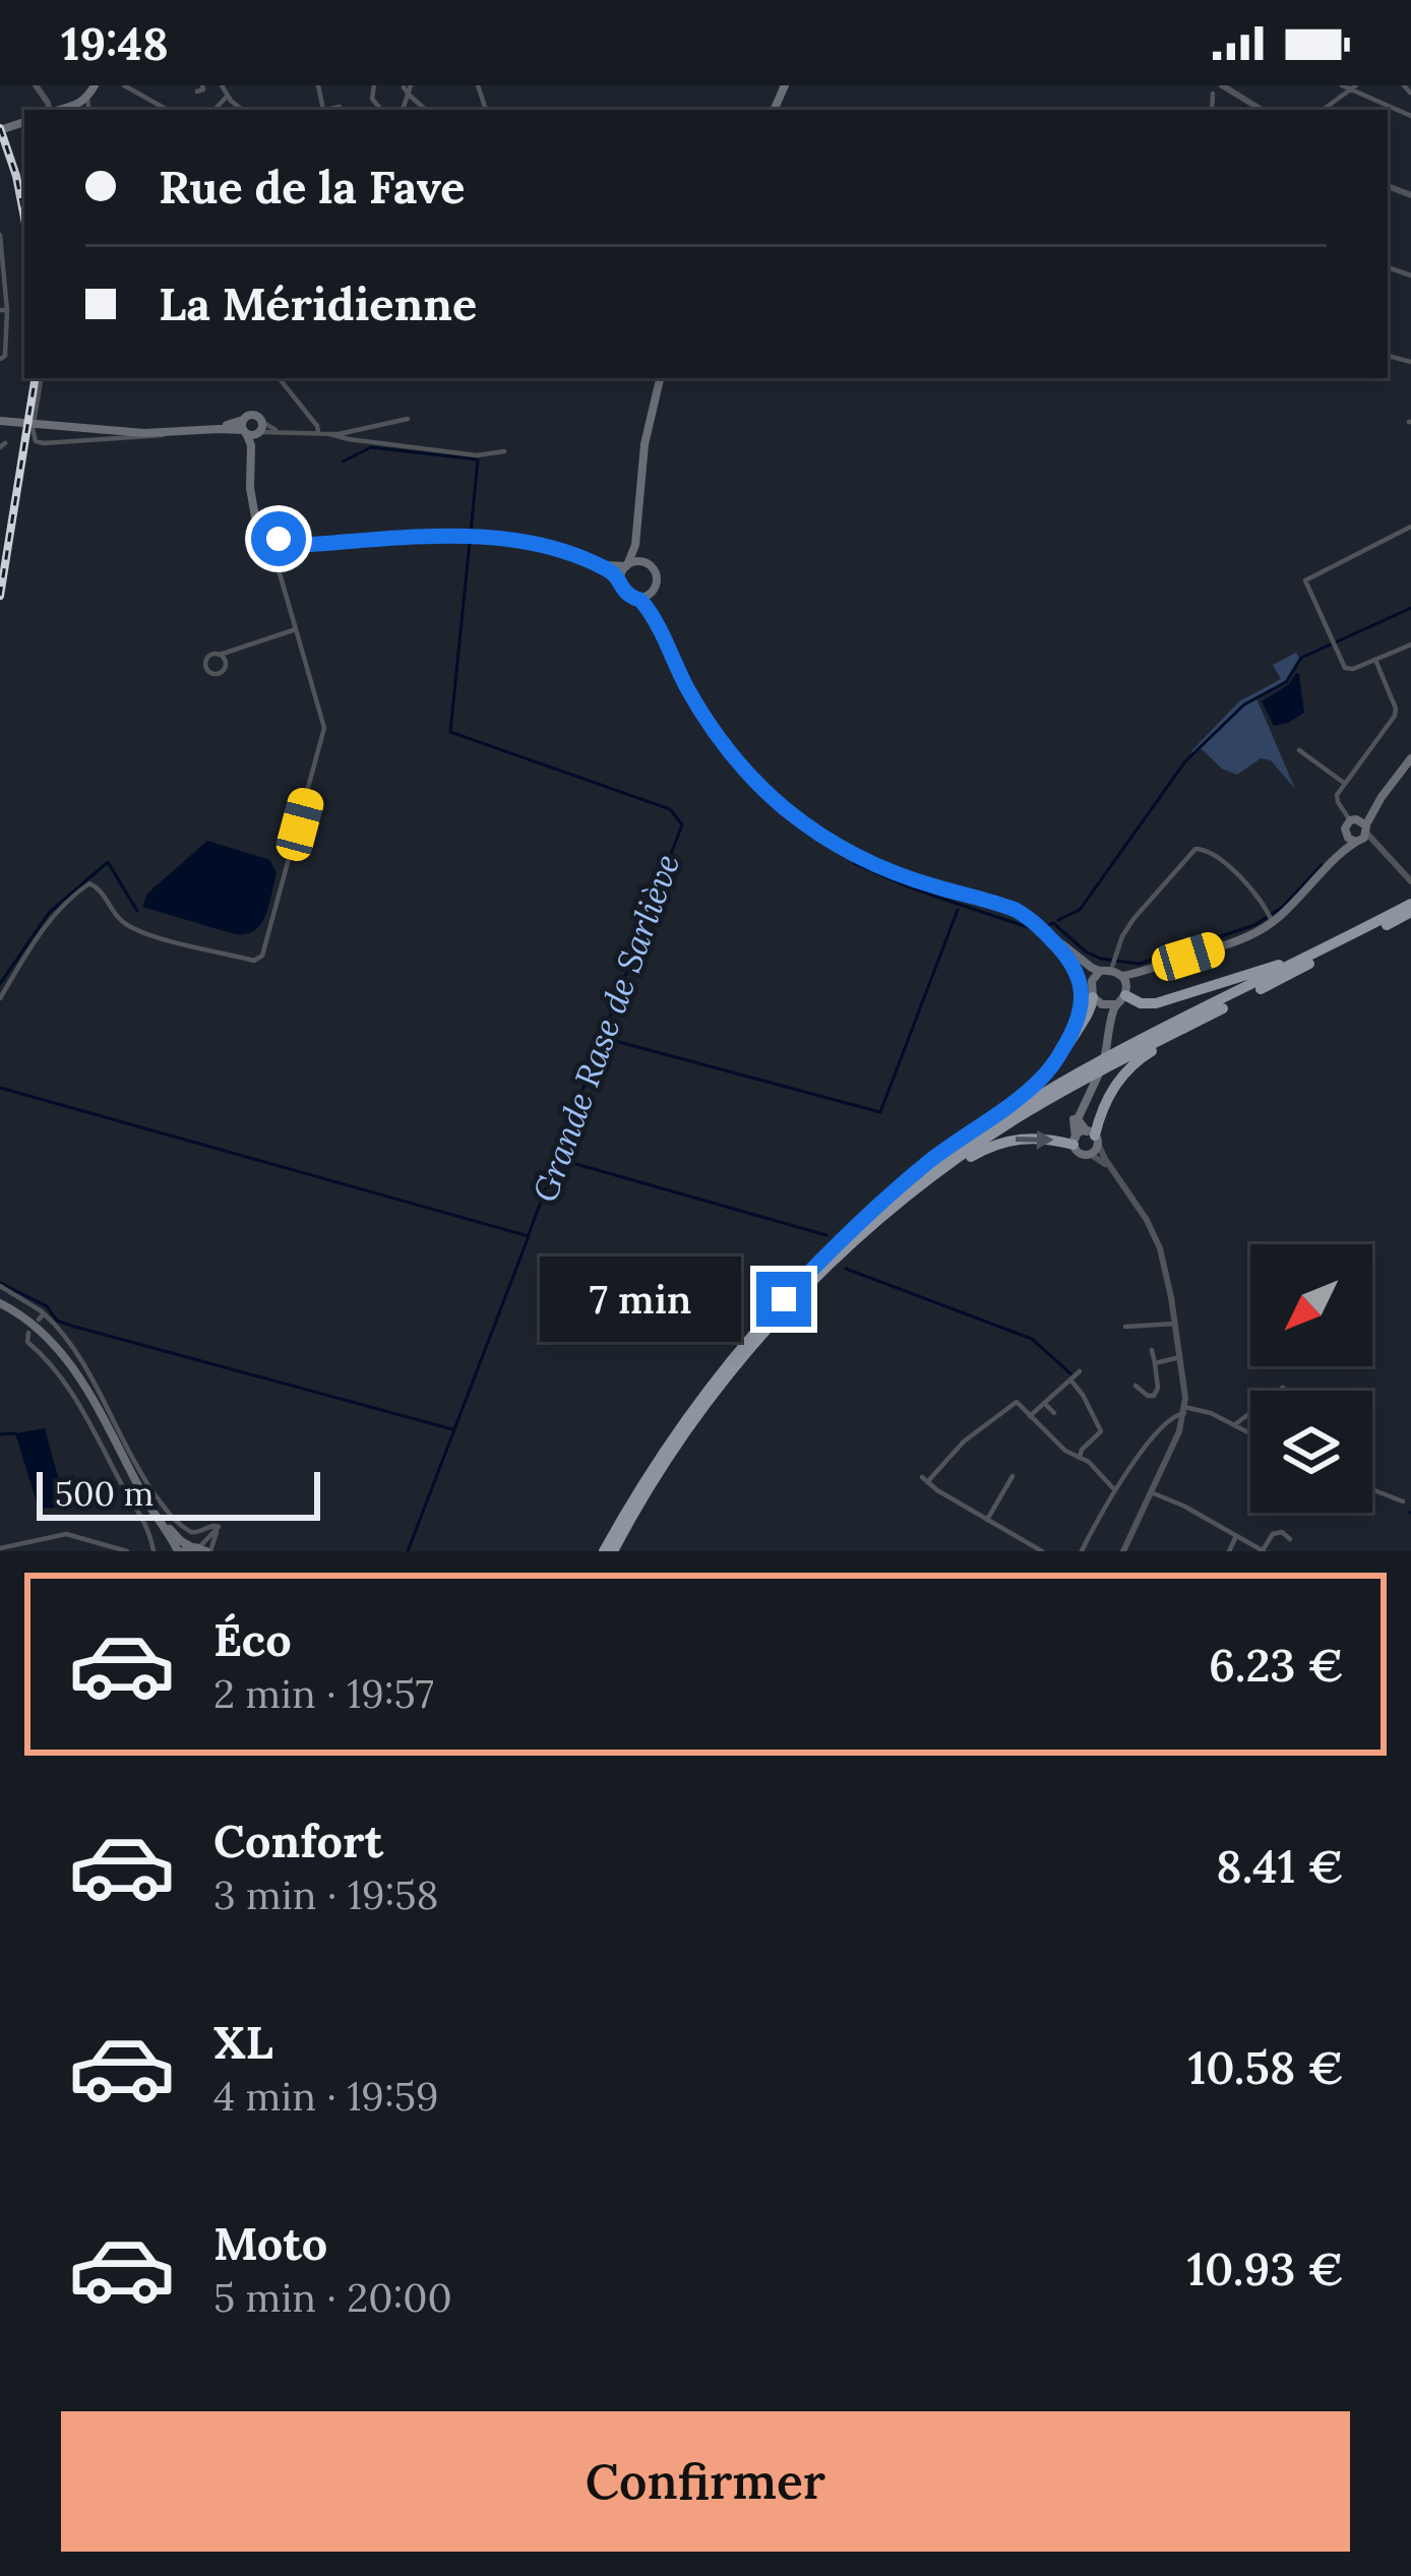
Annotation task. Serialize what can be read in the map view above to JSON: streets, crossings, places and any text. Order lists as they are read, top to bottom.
{
  "water": ["Grande Rase de Sarliève"],
  "scale_bar": "500 m",
  "north": "bottom left",
  "page": {
    "status": "19:48",
    "banner": ["Rue de la Fave", "La Méridienne"],
    "bubble": "7 min",
    "scale": "500 m",
    "list": [
      {
        "name": "Éco",
        "note": "2 min · 19:57",
        "value": "6.23 €"
      },
      {
        "name": "Confort",
        "note": "3 min · 19:58",
        "value": "8.41 €"
      },
      {
        "name": "XL",
        "note": "4 min · 19:59",
        "value": "10.58 €"
      },
      {
        "name": "Moto",
        "note": "5 min · 20:00",
        "value": "10.93 €"
      }
    ],
    "buttons": "Confirmer"
  }
}
